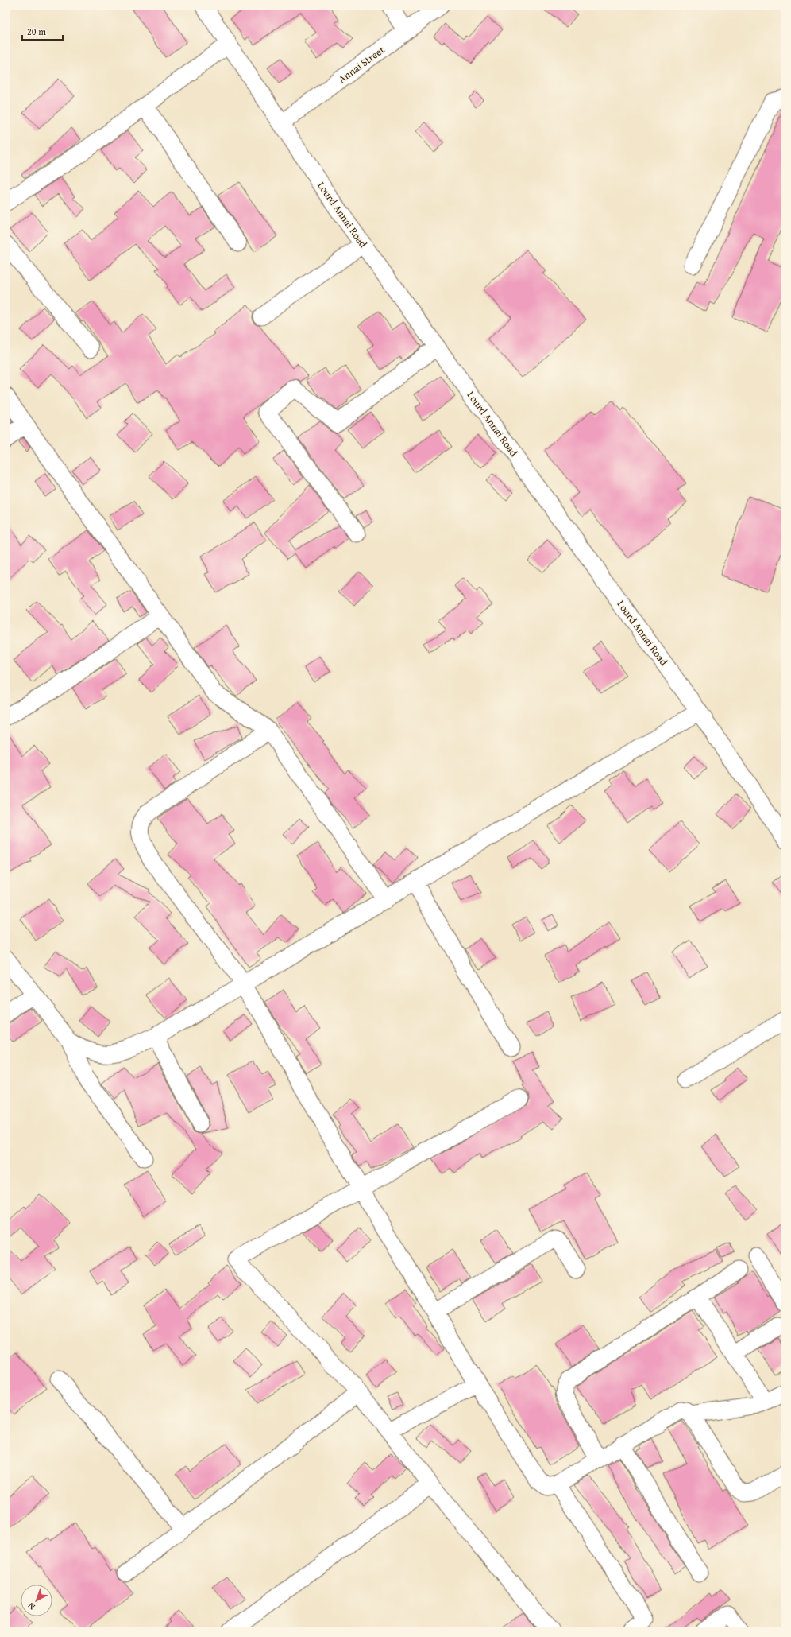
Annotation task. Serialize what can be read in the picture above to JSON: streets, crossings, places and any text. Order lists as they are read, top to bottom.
{
  "streets": {
    "street": ["Annai Street", "Lourd Annai Road"]
  },
  "crossings": [
    ["Annai Street", "Lourd Annai Road"]
  ],
  "scale_bar": "20 m",
  "north": "bottom left"
}
